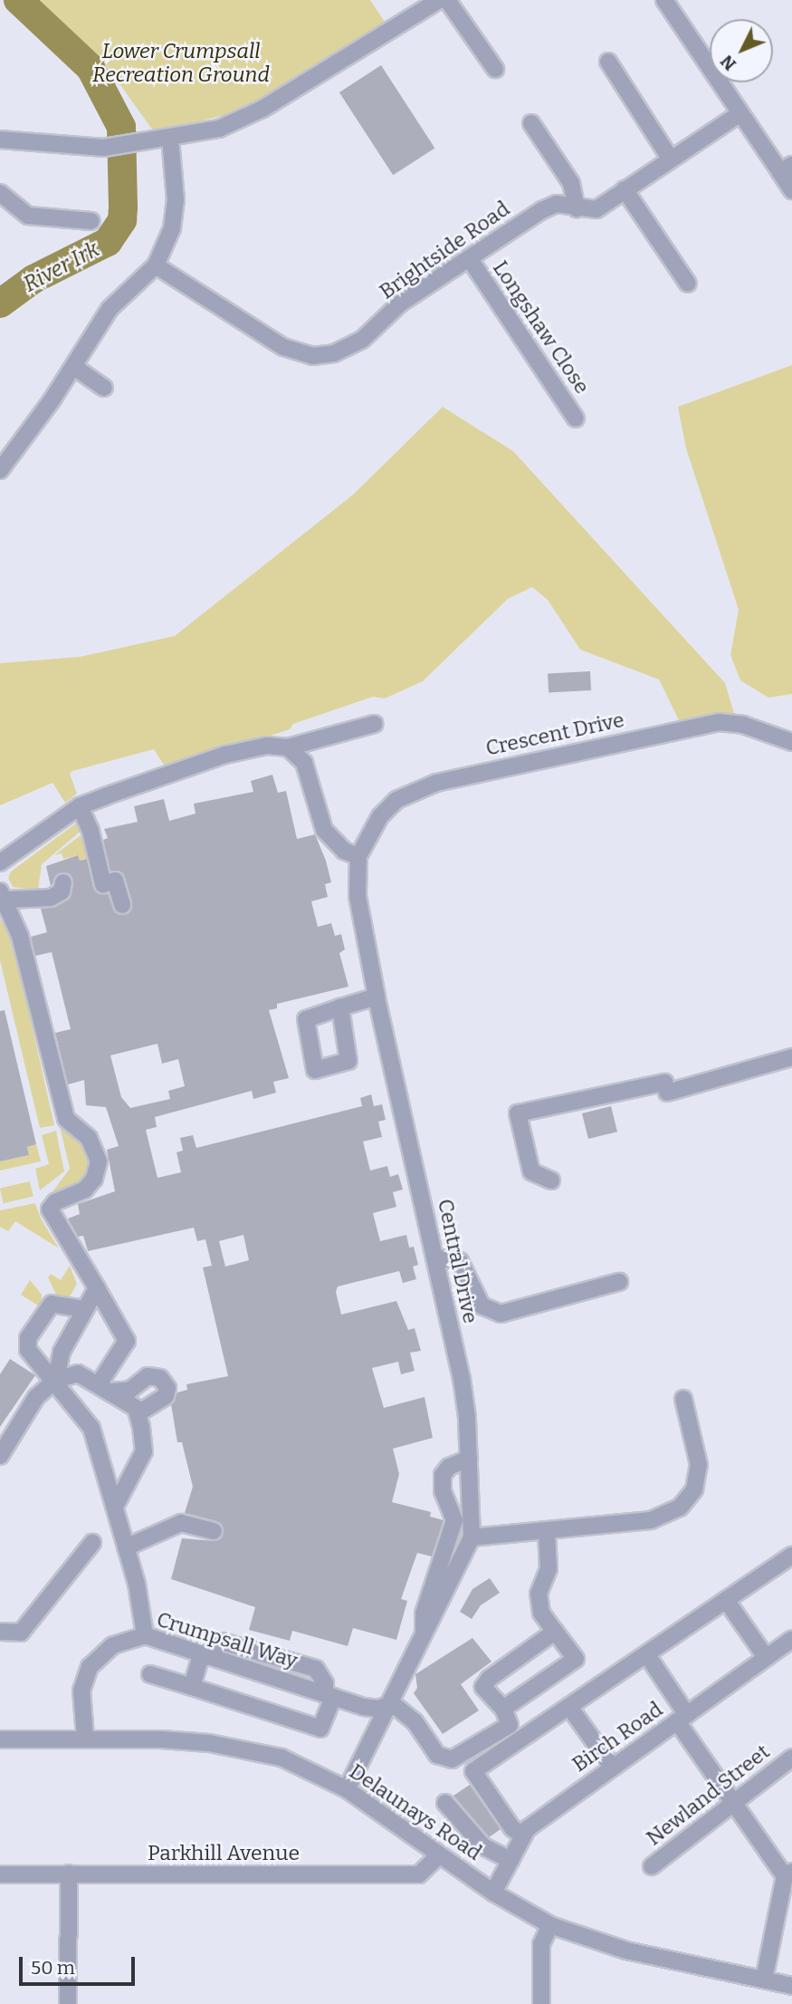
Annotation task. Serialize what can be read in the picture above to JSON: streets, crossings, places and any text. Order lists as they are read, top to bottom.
{
  "streets": {
    "street": [
      "Brightside Road",
      "Longshaw Close",
      "Crescent Drive",
      "Central Drive",
      "Crumpsall Way",
      "Birch Road",
      "Newland Street",
      "Delaunays Road",
      "Parkhill Avenue"
    ]
  },
  "crossings": [
    ["Brightside Road", "Longshaw Close"],
    ["Crescent Drive", "Central Drive"],
    ["Central Drive", "Crumpsall Way"],
    ["Central Drive", "Delaunays Road"],
    ["Crumpsall Way", "Delaunays Road"],
    ["Birch Road", "Delaunays Road"],
    ["Delaunays Road", "Parkhill Avenue"]
  ],
  "water": ["River Irk"],
  "parks": ["Lower Crumpsall Recreation Ground"],
  "scale_bar": "50 m",
  "north": "bottom left"
}
